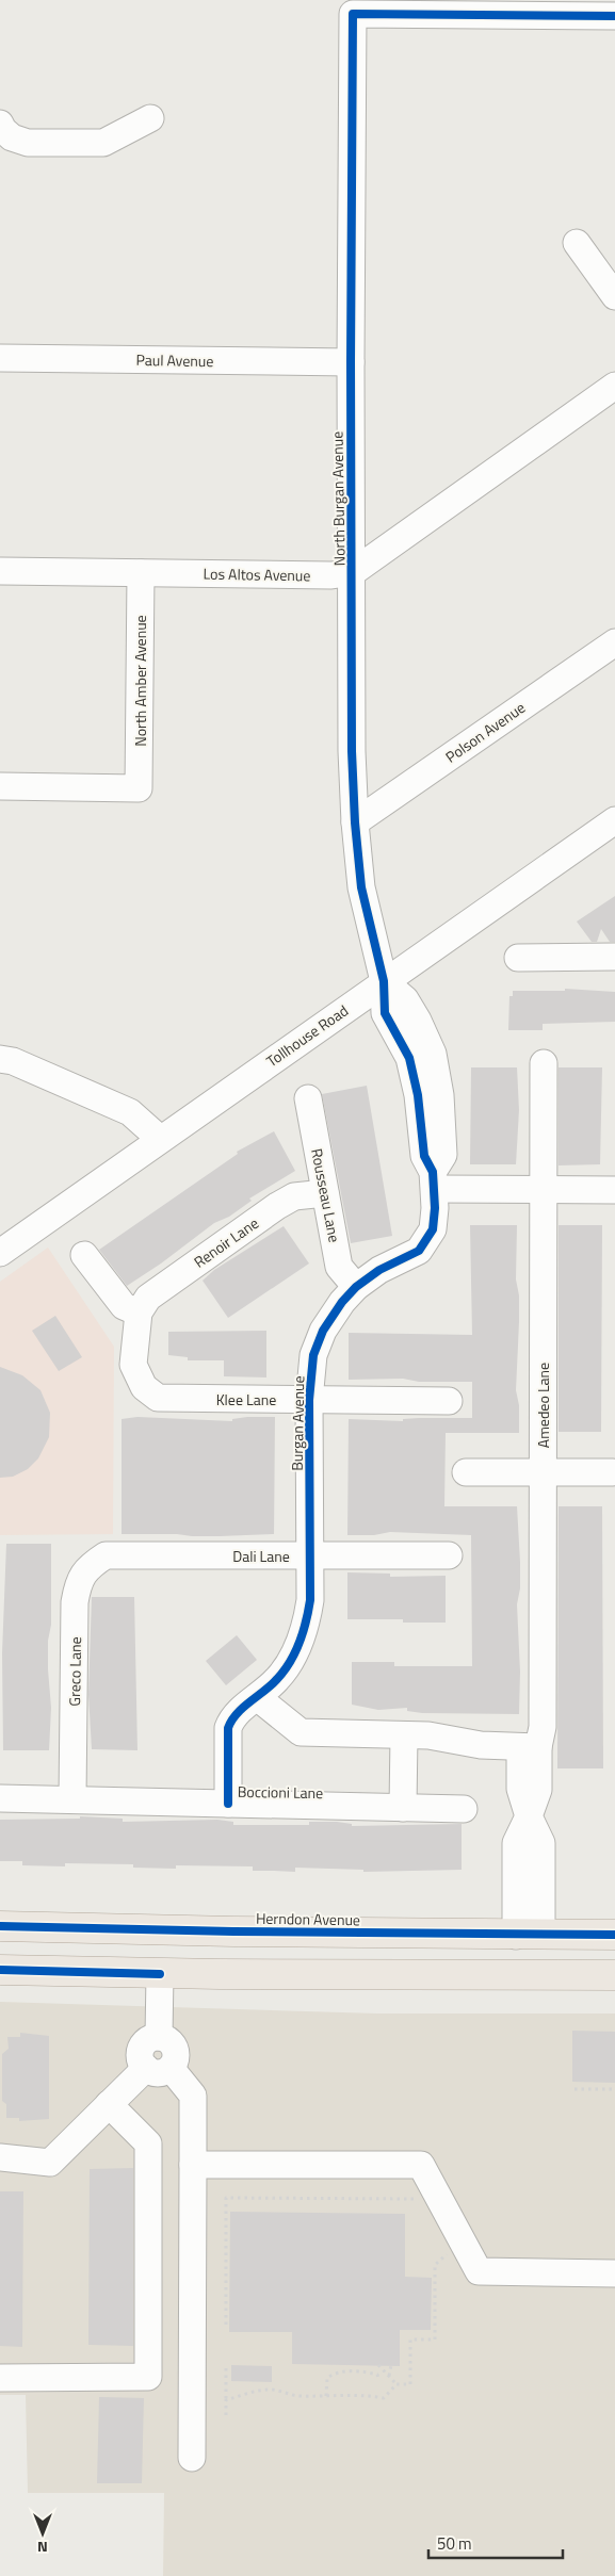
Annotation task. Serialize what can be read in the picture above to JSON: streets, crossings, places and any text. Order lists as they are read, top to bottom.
{
  "streets": {
    "main road": ["Herndon Avenue"],
    "street": [
      "Paul Avenue",
      "North Burgan Avenue",
      "Los Altos Avenue",
      "North Amber Avenue",
      "Polson Avenue",
      "Tollhouse Road",
      "Rousseau Lane",
      "Renoir Lane",
      "Klee Lane",
      "Amedeo Lane",
      "Burgan Avenue",
      "Dali Lane",
      "Greco Lane",
      "Boccioni Lane"
    ]
  },
  "crossings": [
    ["Paul Avenue", "North Burgan Avenue"],
    ["North Burgan Avenue", "Los Altos Avenue"],
    ["North Burgan Avenue", "Polson Avenue"],
    ["North Burgan Avenue", "Tollhouse Road"],
    ["North Burgan Avenue", "Burgan Avenue"],
    ["Los Altos Avenue", "North Amber Avenue"],
    ["Tollhouse Road", "Burgan Avenue"],
    ["Rousseau Lane", "Renoir Lane"],
    ["Rousseau Lane", "Burgan Avenue"],
    ["Renoir Lane", "Klee Lane"],
    ["Klee Lane", "Burgan Avenue"],
    ["Amedeo Lane", "Herndon Avenue"],
    ["Burgan Avenue", "Dali Lane"],
    ["Burgan Avenue", "Boccioni Lane"],
    ["Dali Lane", "Greco Lane"],
    ["Greco Lane", "Boccioni Lane"]
  ],
  "scale_bar": "50 m",
  "north": "bottom"
}
